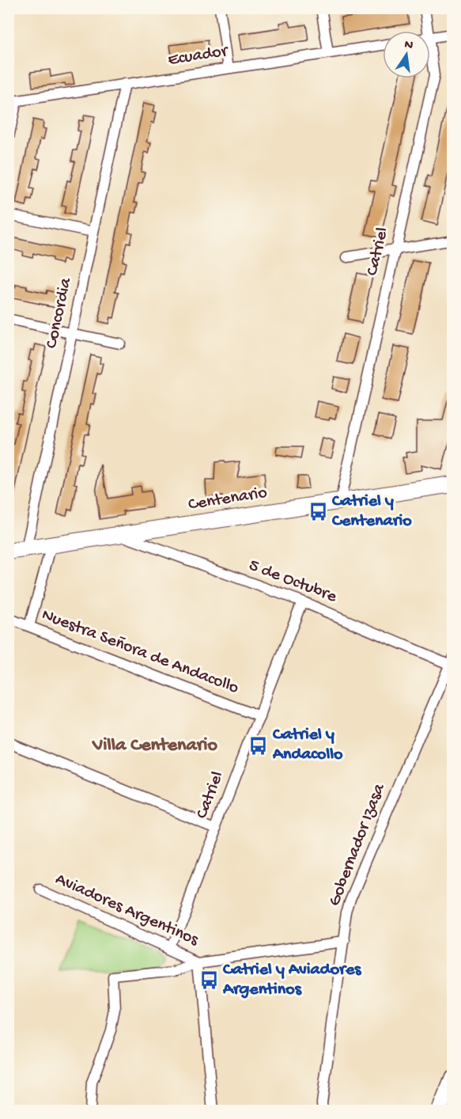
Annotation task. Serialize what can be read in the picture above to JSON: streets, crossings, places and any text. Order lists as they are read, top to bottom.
{
  "streets": {
    "main road": ["Centenario"],
    "street": [
      "Ecuador",
      "Catriel",
      "Concordia",
      "5 de Octubre",
      "Nuestra Señora de Andacollo",
      "Gobernador Izasa",
      "Aviadores Argentinos"
    ]
  },
  "crossings": [
    ["Ecuador", "Concordia"],
    ["Catriel", "Centenario"],
    ["Catriel", "5 de Octubre"],
    ["Catriel", "Nuestra Señora de Andacollo"],
    ["Catriel", "Aviadores Argentinos"],
    ["Concordia", "Centenario"],
    ["Centenario", "5 de Octubre"],
    ["5 de Octubre", "Gobernador Izasa"]
  ],
  "districts": ["Villa Centenario"],
  "places": {
    "bus stop": ["Catriel y Centenario", "Catriel y Andacollo", "Catriel y Aviadores Argentinos"]
  },
  "north": "top"
}
